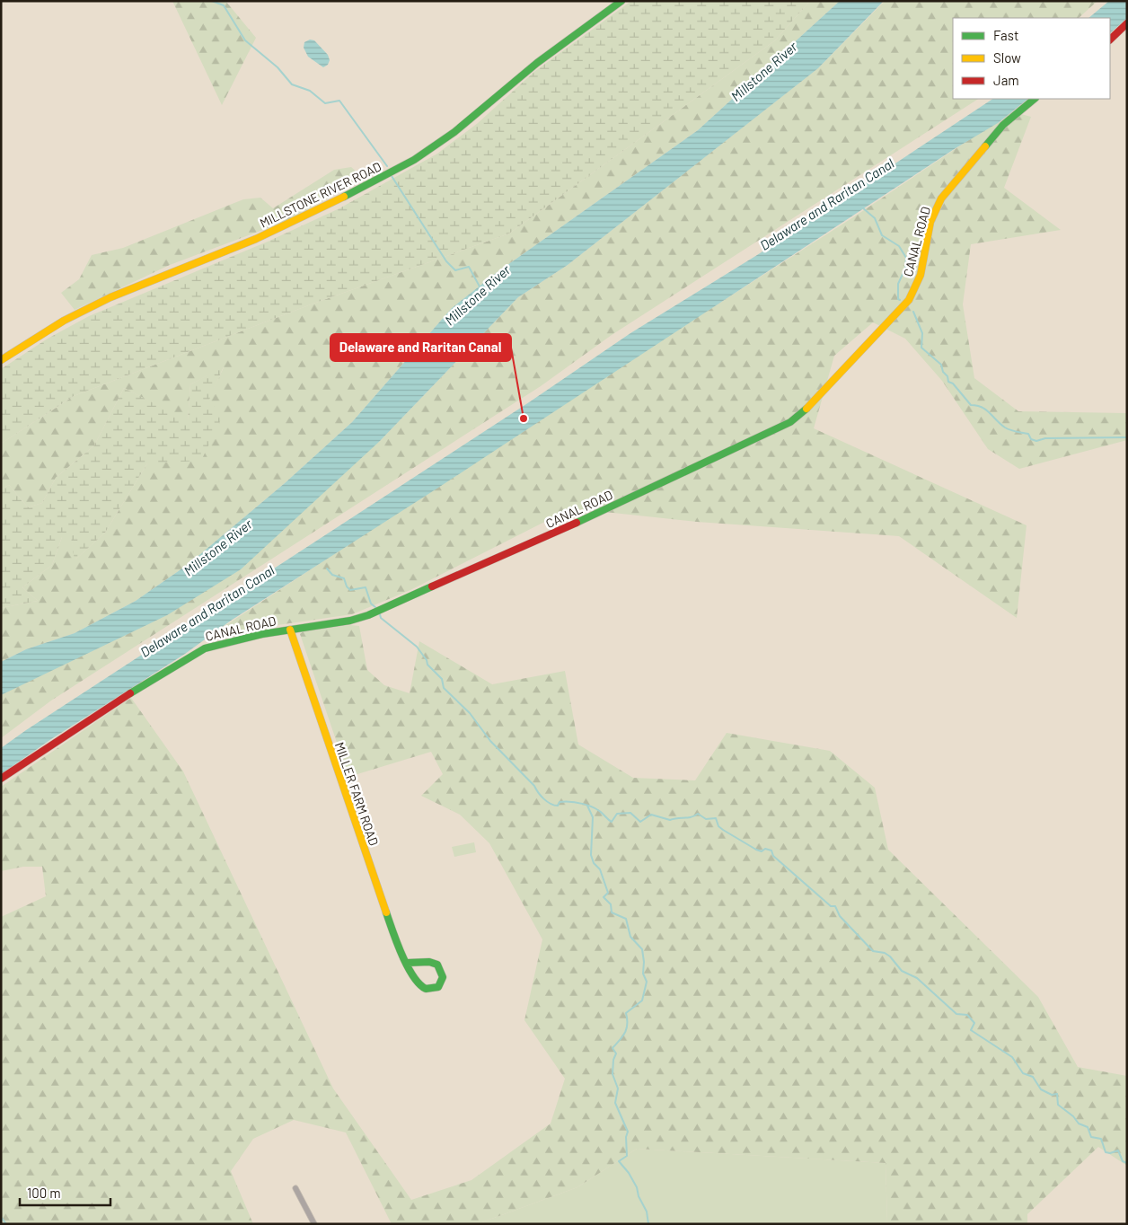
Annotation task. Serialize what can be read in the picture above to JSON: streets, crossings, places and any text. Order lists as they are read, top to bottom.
{
  "streets": {
    "street": ["MILLSTONE RIVER ROAD", "CANAL ROAD", "MILLER FARM ROAD"]
  },
  "crossings": [
    ["CANAL ROAD", "MILLER FARM ROAD"]
  ],
  "water": ["Millstone River", "Delaware and Raritan Canal"],
  "places": ["Delaware and Raritan Canal"],
  "legend": ["Fast", "Slow", "Jam"],
  "scale_bar": "100 m"
}
